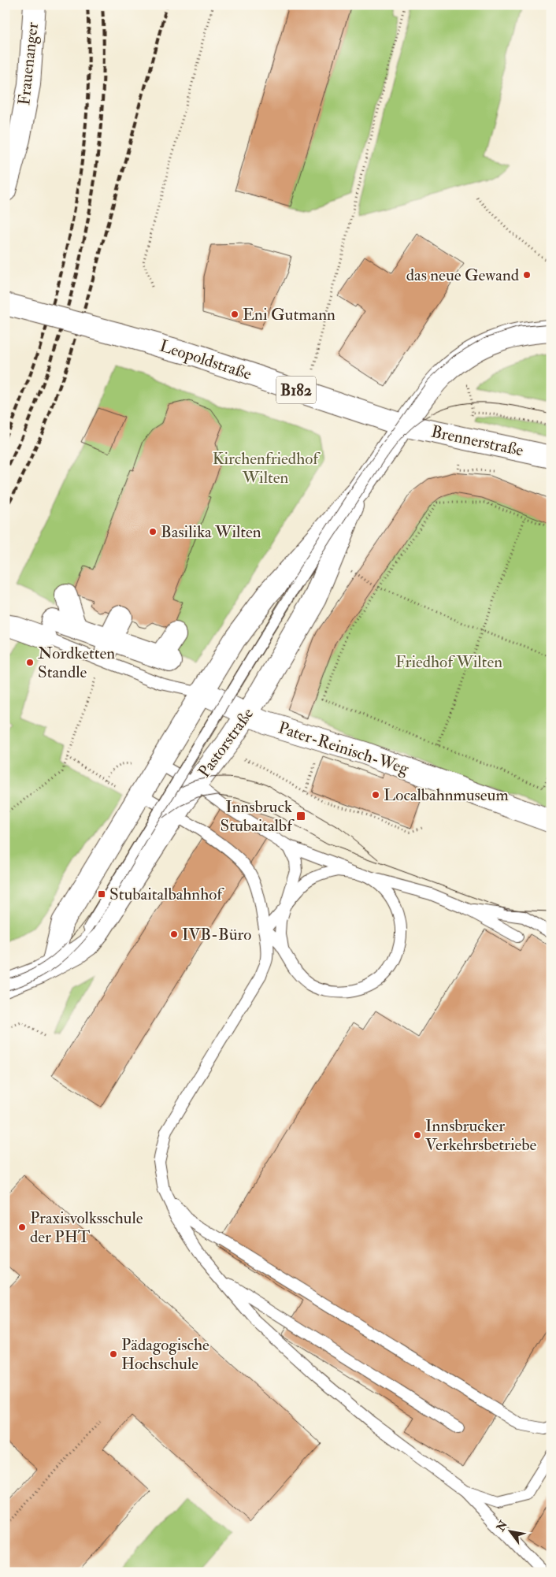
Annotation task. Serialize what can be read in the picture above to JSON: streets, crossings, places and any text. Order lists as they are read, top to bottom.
{
  "streets": {
    "street": [
      "Frauenanger",
      "Leopoldstraße",
      "B182",
      "Brennerstraße",
      "Pastorstraße",
      "Pater-Reinisch-Weg"
    ]
  },
  "crossings": [
    ["Leopoldstraße", "Brennerstraße"],
    ["Leopoldstraße", "Pastorstraße"],
    ["Brennerstraße", "Pastorstraße"],
    ["Pastorstraße", "Pater-Reinisch-Weg"]
  ],
  "parks": ["Kirchenfriedhof Wilten", "Friedhof Wilten"],
  "places": {
    "other": [
      "das neue Gewand",
      "Eni Gutmann",
      "Basilika Wilten",
      "Nordketten Standle",
      "Localbahnmuseum",
      "IVB-Büro",
      "Innsbrucker Verkehrsbetriebe",
      "Praxisvolksschule der PHT",
      "Pädagogische Hochschule"
    ],
    "transit": ["Innsbruck Stubaitalbf", "Stubaitalbahnhof"]
  },
  "north": "top left"
}
